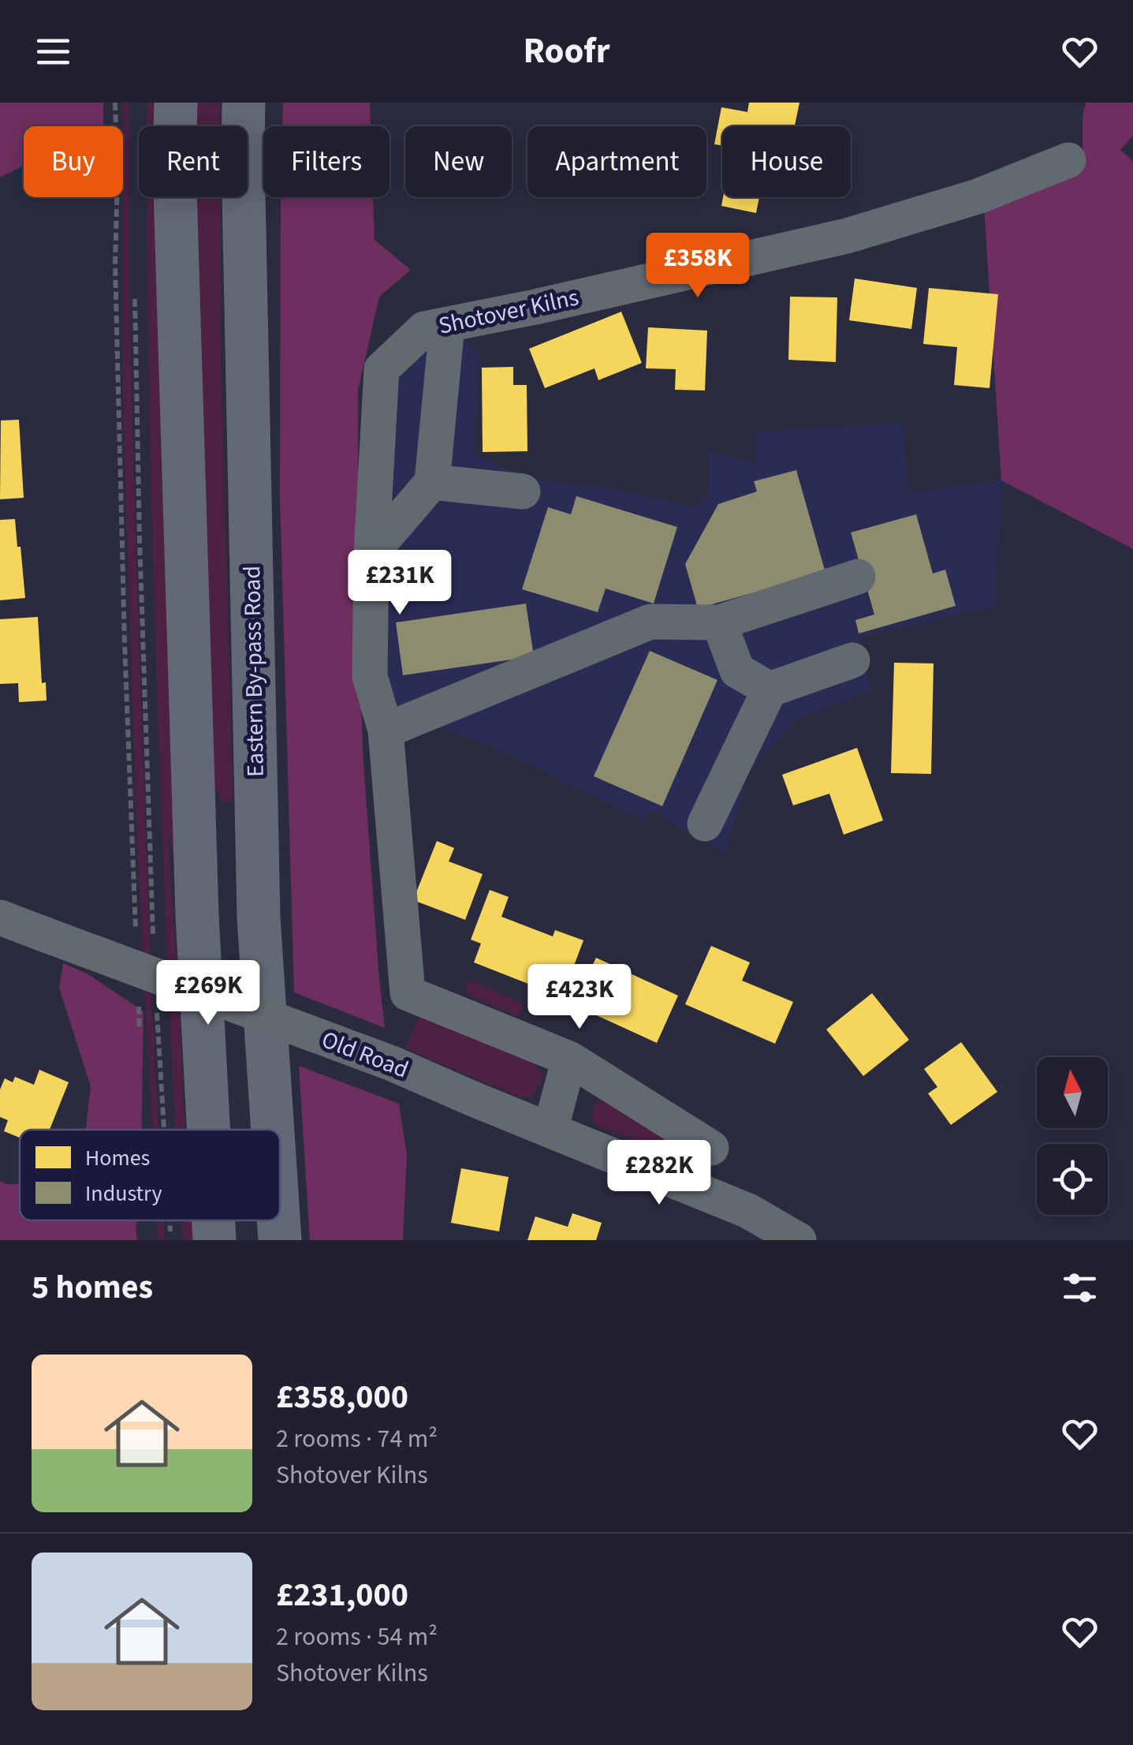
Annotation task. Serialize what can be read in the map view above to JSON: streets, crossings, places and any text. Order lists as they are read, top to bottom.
{
  "streets": {
    "highway": ["Eastern By-pass Road"],
    "street": ["Shotover Kilns", "Old Road"]
  },
  "legend": ["Homes", "Industry"],
  "north": "top",
  "page": {
    "header": "Roofr",
    "chip": [
      "Buy",
      "Rent",
      "Filters",
      "New",
      "Apartment",
      "House"
    ],
    "price": [
      "£358K",
      "£231K",
      "£269K",
      "£423K",
      "£282K"
    ],
    "heading": "5 homes",
    "list": [
      {
        "name": "£358,000",
        "note": "2 rooms · 74 m² · Shotover Kilns"
      },
      {
        "name": "£231,000",
        "note": "2 rooms · 54 m² · Shotover Kilns"
      }
    ]
  }
}
